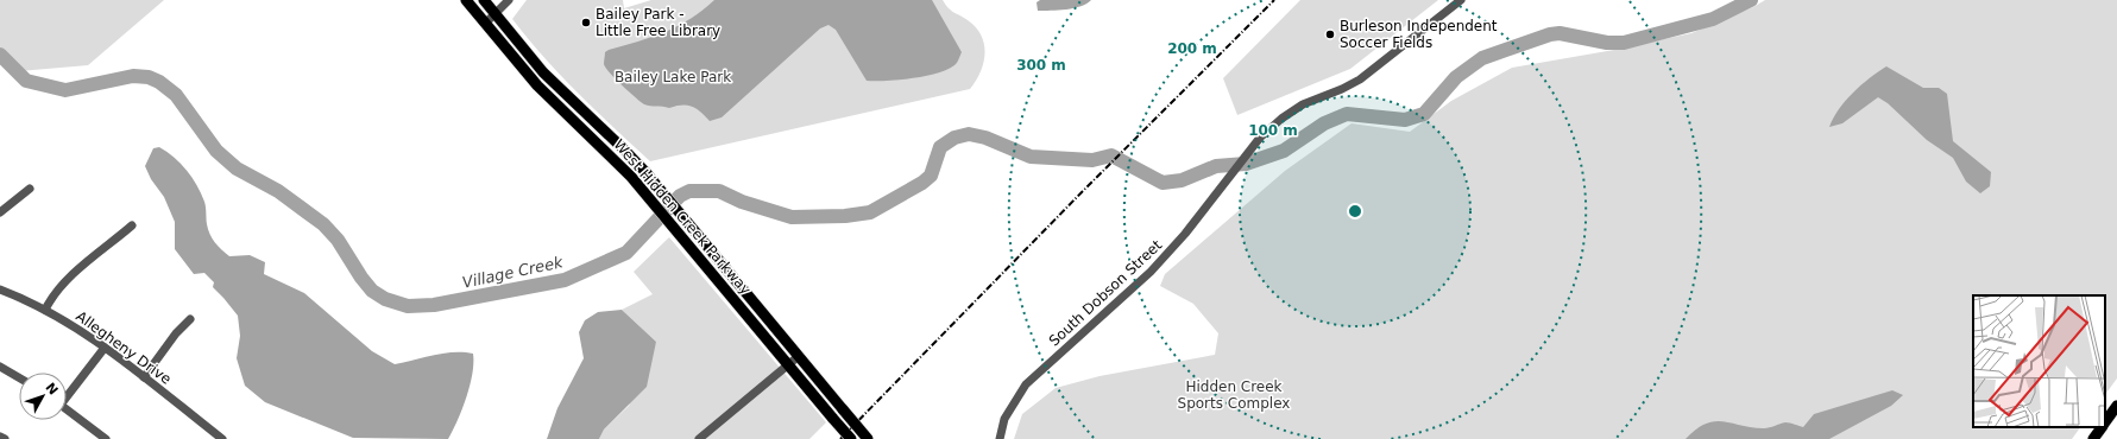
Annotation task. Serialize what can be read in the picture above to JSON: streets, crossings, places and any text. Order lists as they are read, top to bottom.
{
  "streets": {
    "main road": ["West Hidden Creek Parkway"],
    "street": ["South Dobson Street", "Allegheny Drive"]
  },
  "water": ["Village Creek"],
  "parks": ["Bailey Lake Park", "Hidden Creek Sports Complex"],
  "places": ["Bailey Park - Little Free Library", "Burleson Independent Soccer Fields"],
  "north": "top right",
  "rings": ["200 m", "300 m", "100 m"]
}
